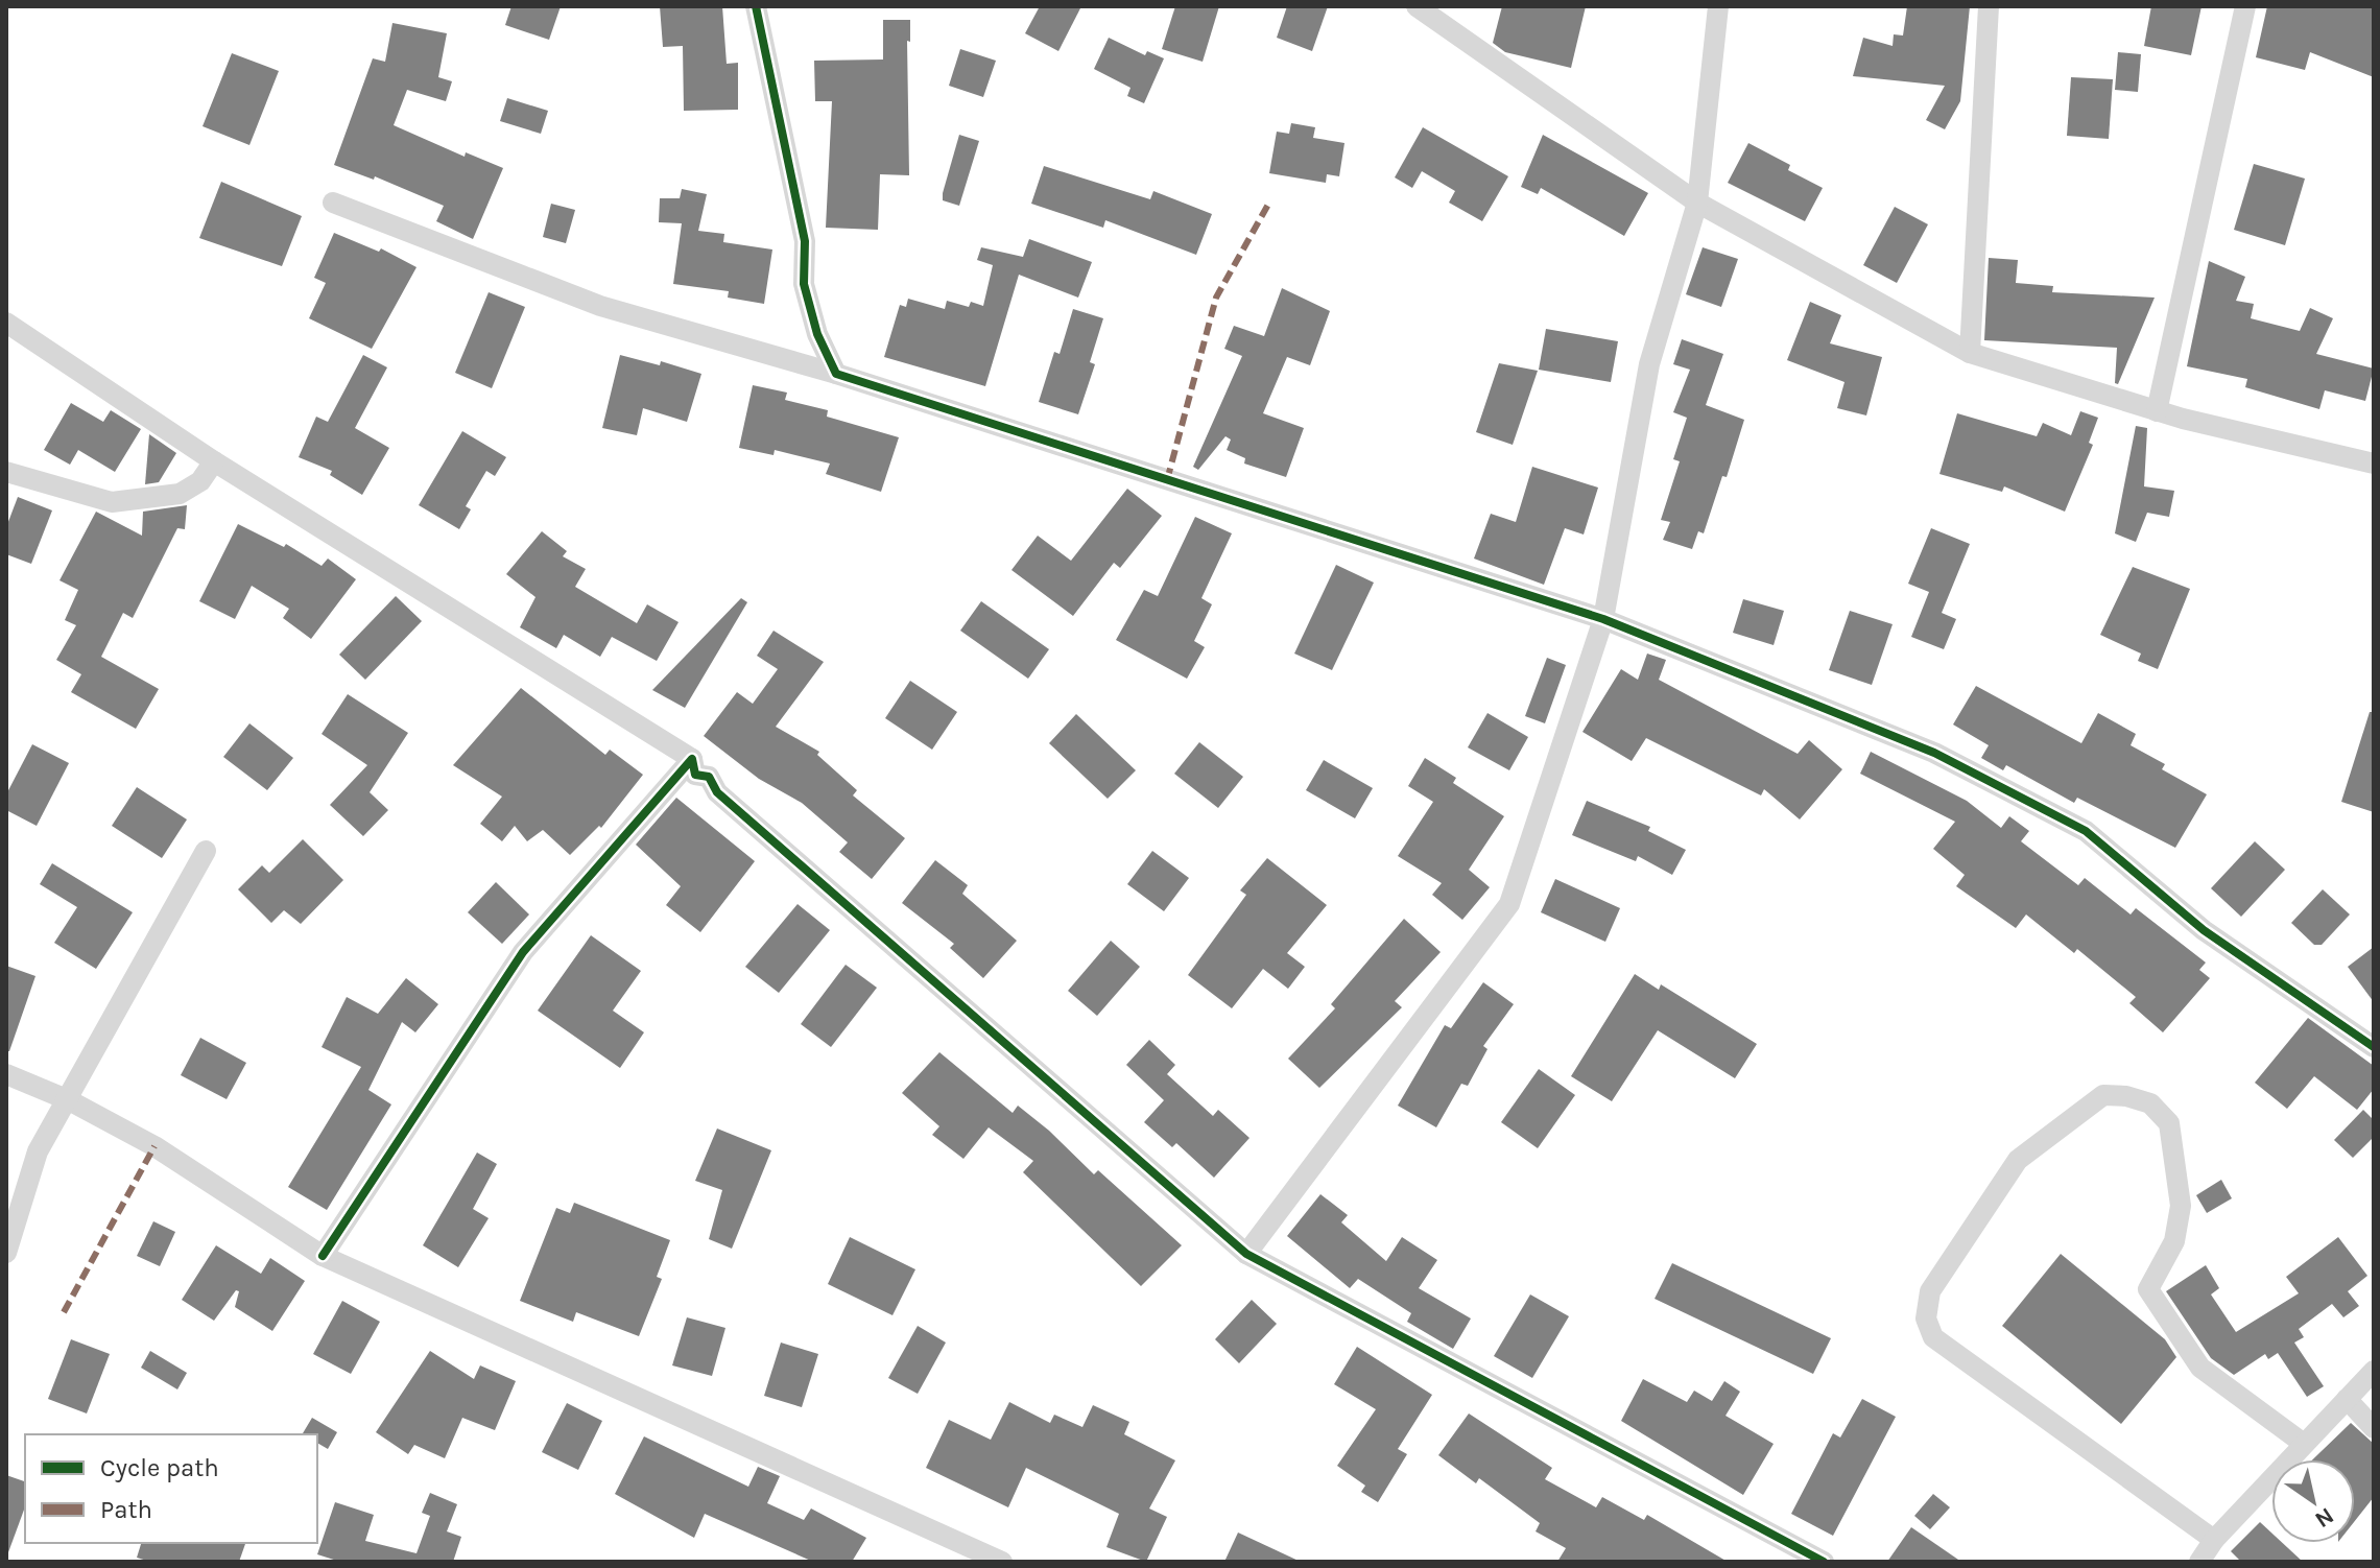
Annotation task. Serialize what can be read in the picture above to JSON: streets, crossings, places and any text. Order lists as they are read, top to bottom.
{
  "legend": ["Cycle path", "Path"],
  "north": "bottom right"
}
